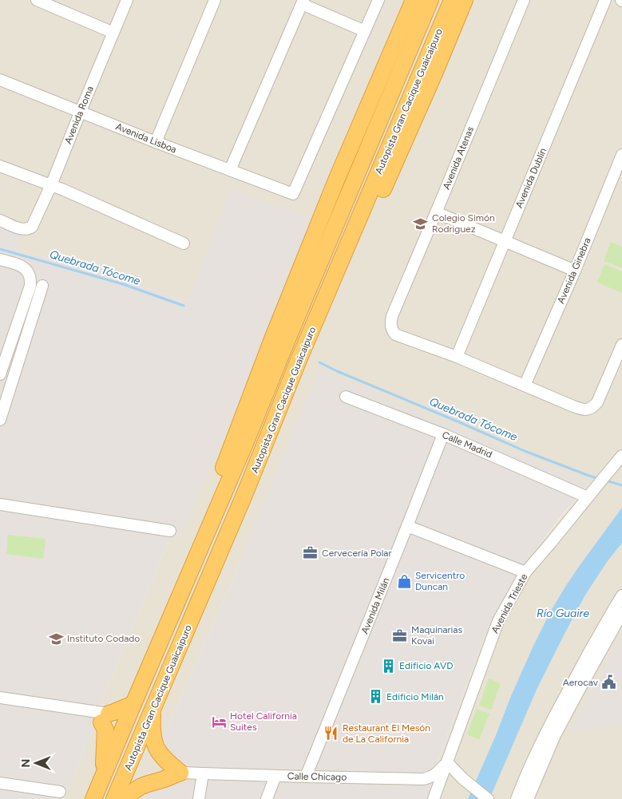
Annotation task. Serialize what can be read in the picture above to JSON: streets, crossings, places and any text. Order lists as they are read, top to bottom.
{
  "streets": {
    "highway": ["Autopista Gran Cacique Guaicaipuro"],
    "street": [
      "Avenida Roma",
      "Avenida Lisboa",
      "Avenida Atenas",
      "Avenida Dublín",
      "Avenida Ginebra",
      "Calle Madrid",
      "Avenida Trieste",
      "Avenida Milán",
      "Calle Chicago"
    ]
  },
  "crossings": [
    ["Avenida Roma", "Avenida Lisboa"],
    ["Avenida Atenas", "Avenida Dublín"],
    ["Calle Madrid", "Avenida Trieste"],
    ["Calle Madrid", "Avenida Milán"],
    ["Avenida Trieste", "Calle Chicago"],
    ["Avenida Milán", "Calle Chicago"]
  ],
  "water": ["Quebrada Tócome", "Río Guaire"],
  "places": {
    "school or university": ["Colegio Simón Rodriguez", "Instituto Codado"],
    "office": ["Cervecería Polar", "Maquinarias Kovai"],
    "shop": ["Servicentro Duncan"],
    "building": ["Edificio AVD", "Edificio Milán"],
    "public building": ["Aerocav"],
    "hotel": ["Hotel California Suites"],
    "restaurant": ["Restaurant El Mesón de La California"]
  },
  "north": "left"
}
